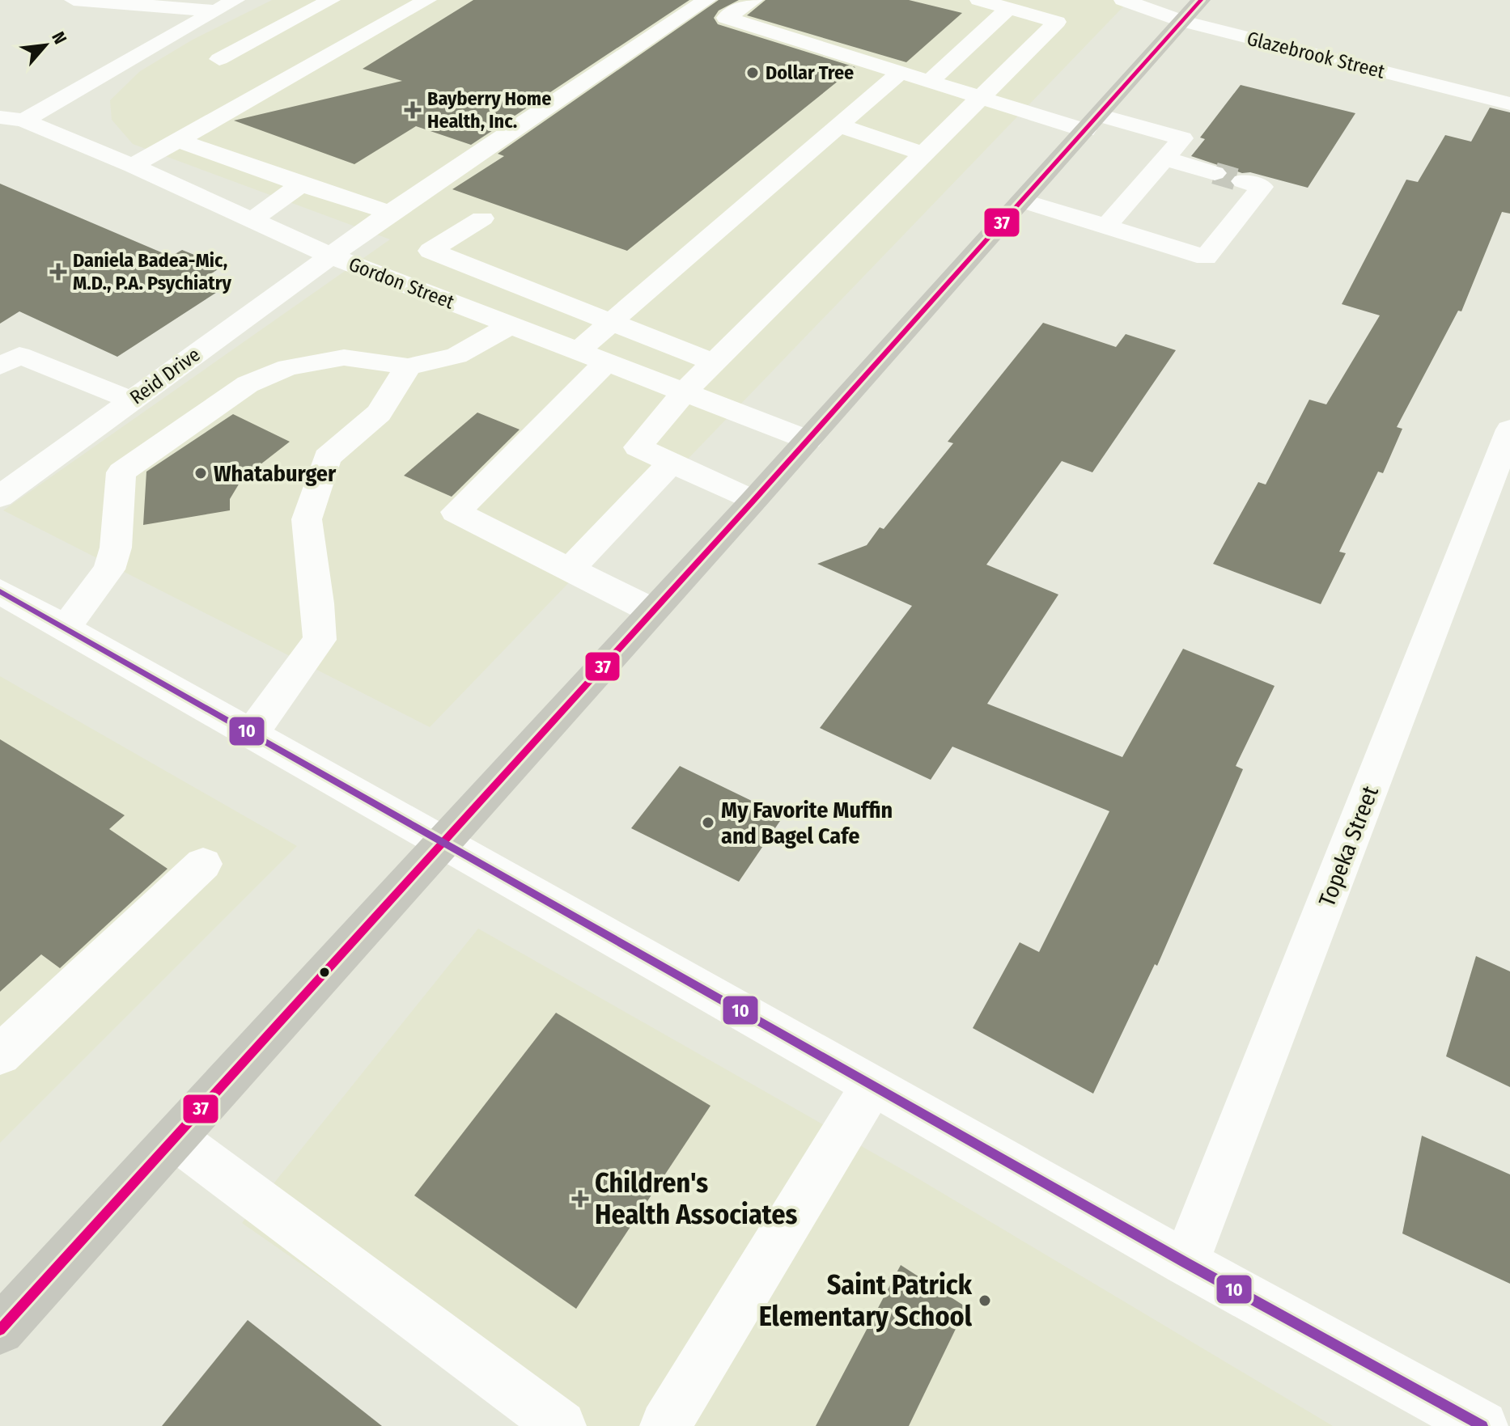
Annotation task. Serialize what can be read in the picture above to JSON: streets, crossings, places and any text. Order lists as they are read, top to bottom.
{
  "streets": {
    "street": [
      "Glazebrook Street",
      "Gordon Street",
      "Reid Drive",
      "Topeka Street"
    ]
  },
  "crossings": [
    ["Gordon Street", "Reid Drive"]
  ],
  "places": {
    "other": [
      "Dollar Tree",
      "Whataburger",
      "My Favorite Muffin and Bagel Cafe",
      "Saint Patrick Elementary School"
    ],
    "health": ["Bayberry Home Health, Inc.", "Daniela Badea-Mic, M.D., P.A. Psychiatry", "Children's Health Associates"]
  },
  "lines": ["transit line 37", "transit line 10"],
  "north": "top right"
}
